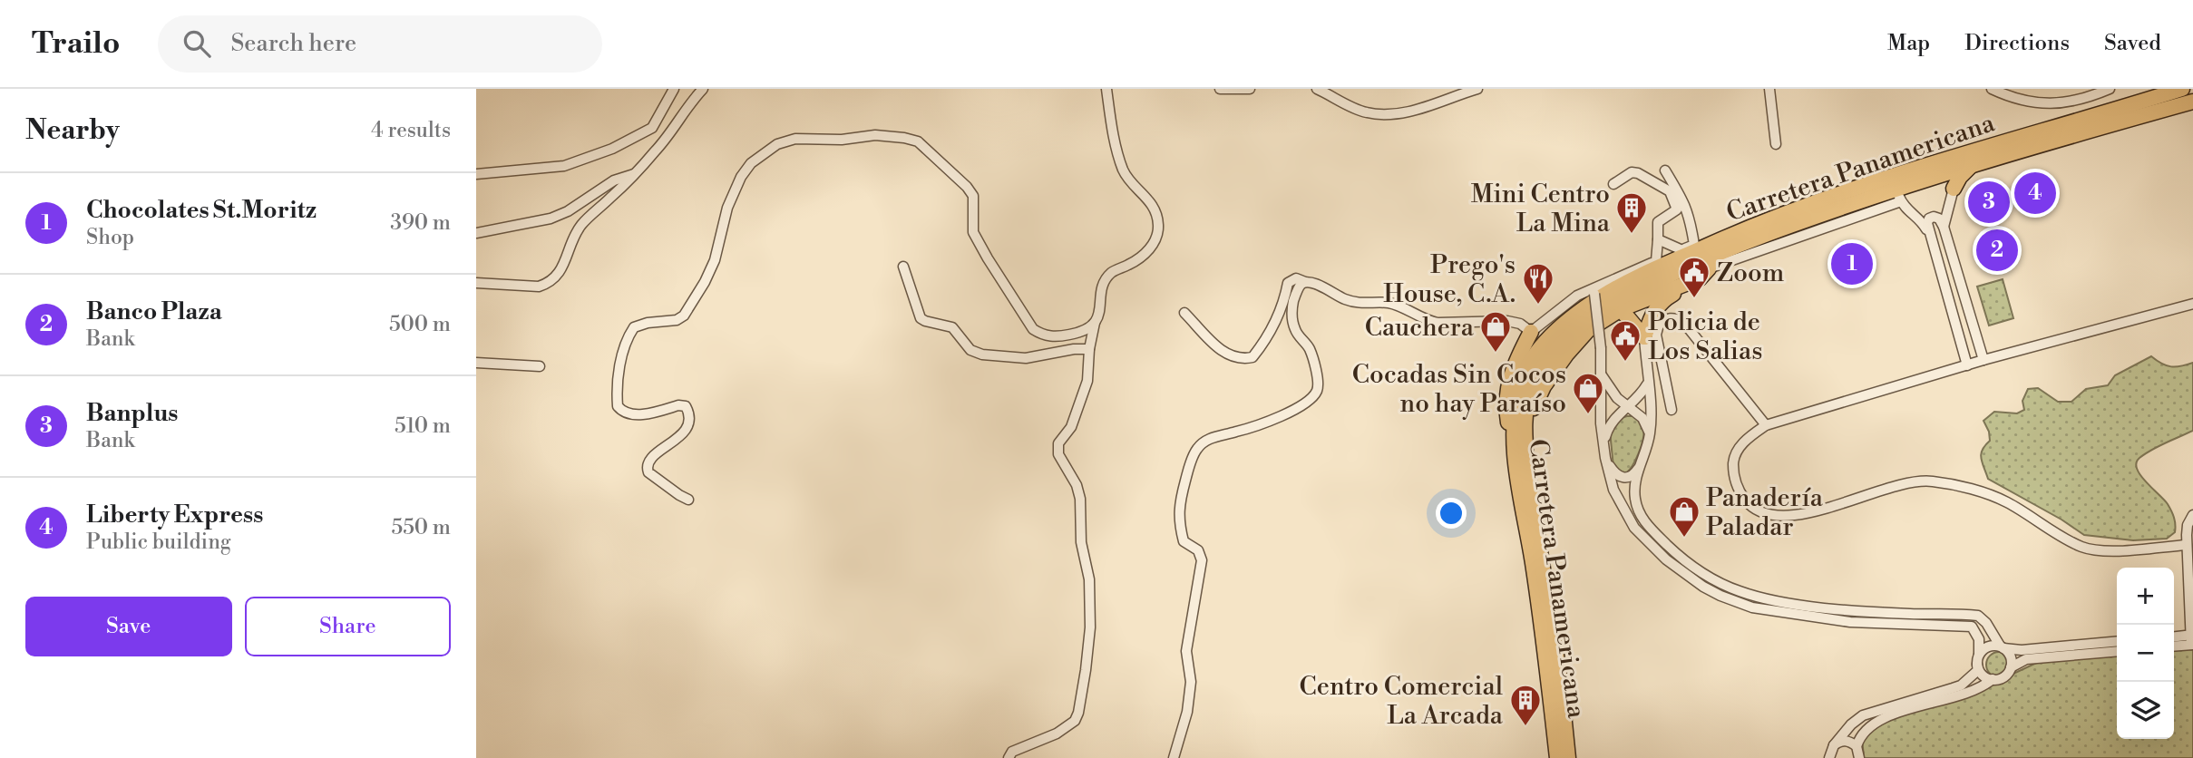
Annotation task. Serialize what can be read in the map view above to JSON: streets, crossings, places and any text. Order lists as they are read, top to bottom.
{
  "streets": {
    "main road": ["Carretera Panamericana"]
  },
  "places": {
    "building": ["Mini Centro La Mina", "Centro Comercial La Arcada"],
    "public building": ["Zoom", "Policia de Los Salias"],
    "restaurant": ["Prego's House, C.A."],
    "shop": ["Cauchera", "Cocadas Sin Cocos no hay Paraíso", "Panadería Paladar"]
  },
  "page": {
    "header": "Trailo",
    "search": "Search here",
    "nav": ["Map", "Directions", "Saved"],
    "heading": ["Nearby", "4 results"],
    "pins": [
      "4",
      "3",
      "2",
      "1"
    ],
    "list": [
      {
        "mark": "1",
        "name": "Chocolates St.Moritz",
        "note": "Shop",
        "value": "390 m"
      },
      {
        "mark": "2",
        "name": "Banco Plaza",
        "note": "Bank",
        "value": "500 m"
      },
      {
        "mark": "3",
        "name": "Banplus",
        "note": "Bank",
        "value": "510 m"
      },
      {
        "mark": "4",
        "name": "Liberty Express",
        "note": "Public building",
        "value": "550 m"
      }
    ],
    "map_buttons": ["+", "−"],
    "buttons": ["Save", "Share"]
  }
}
